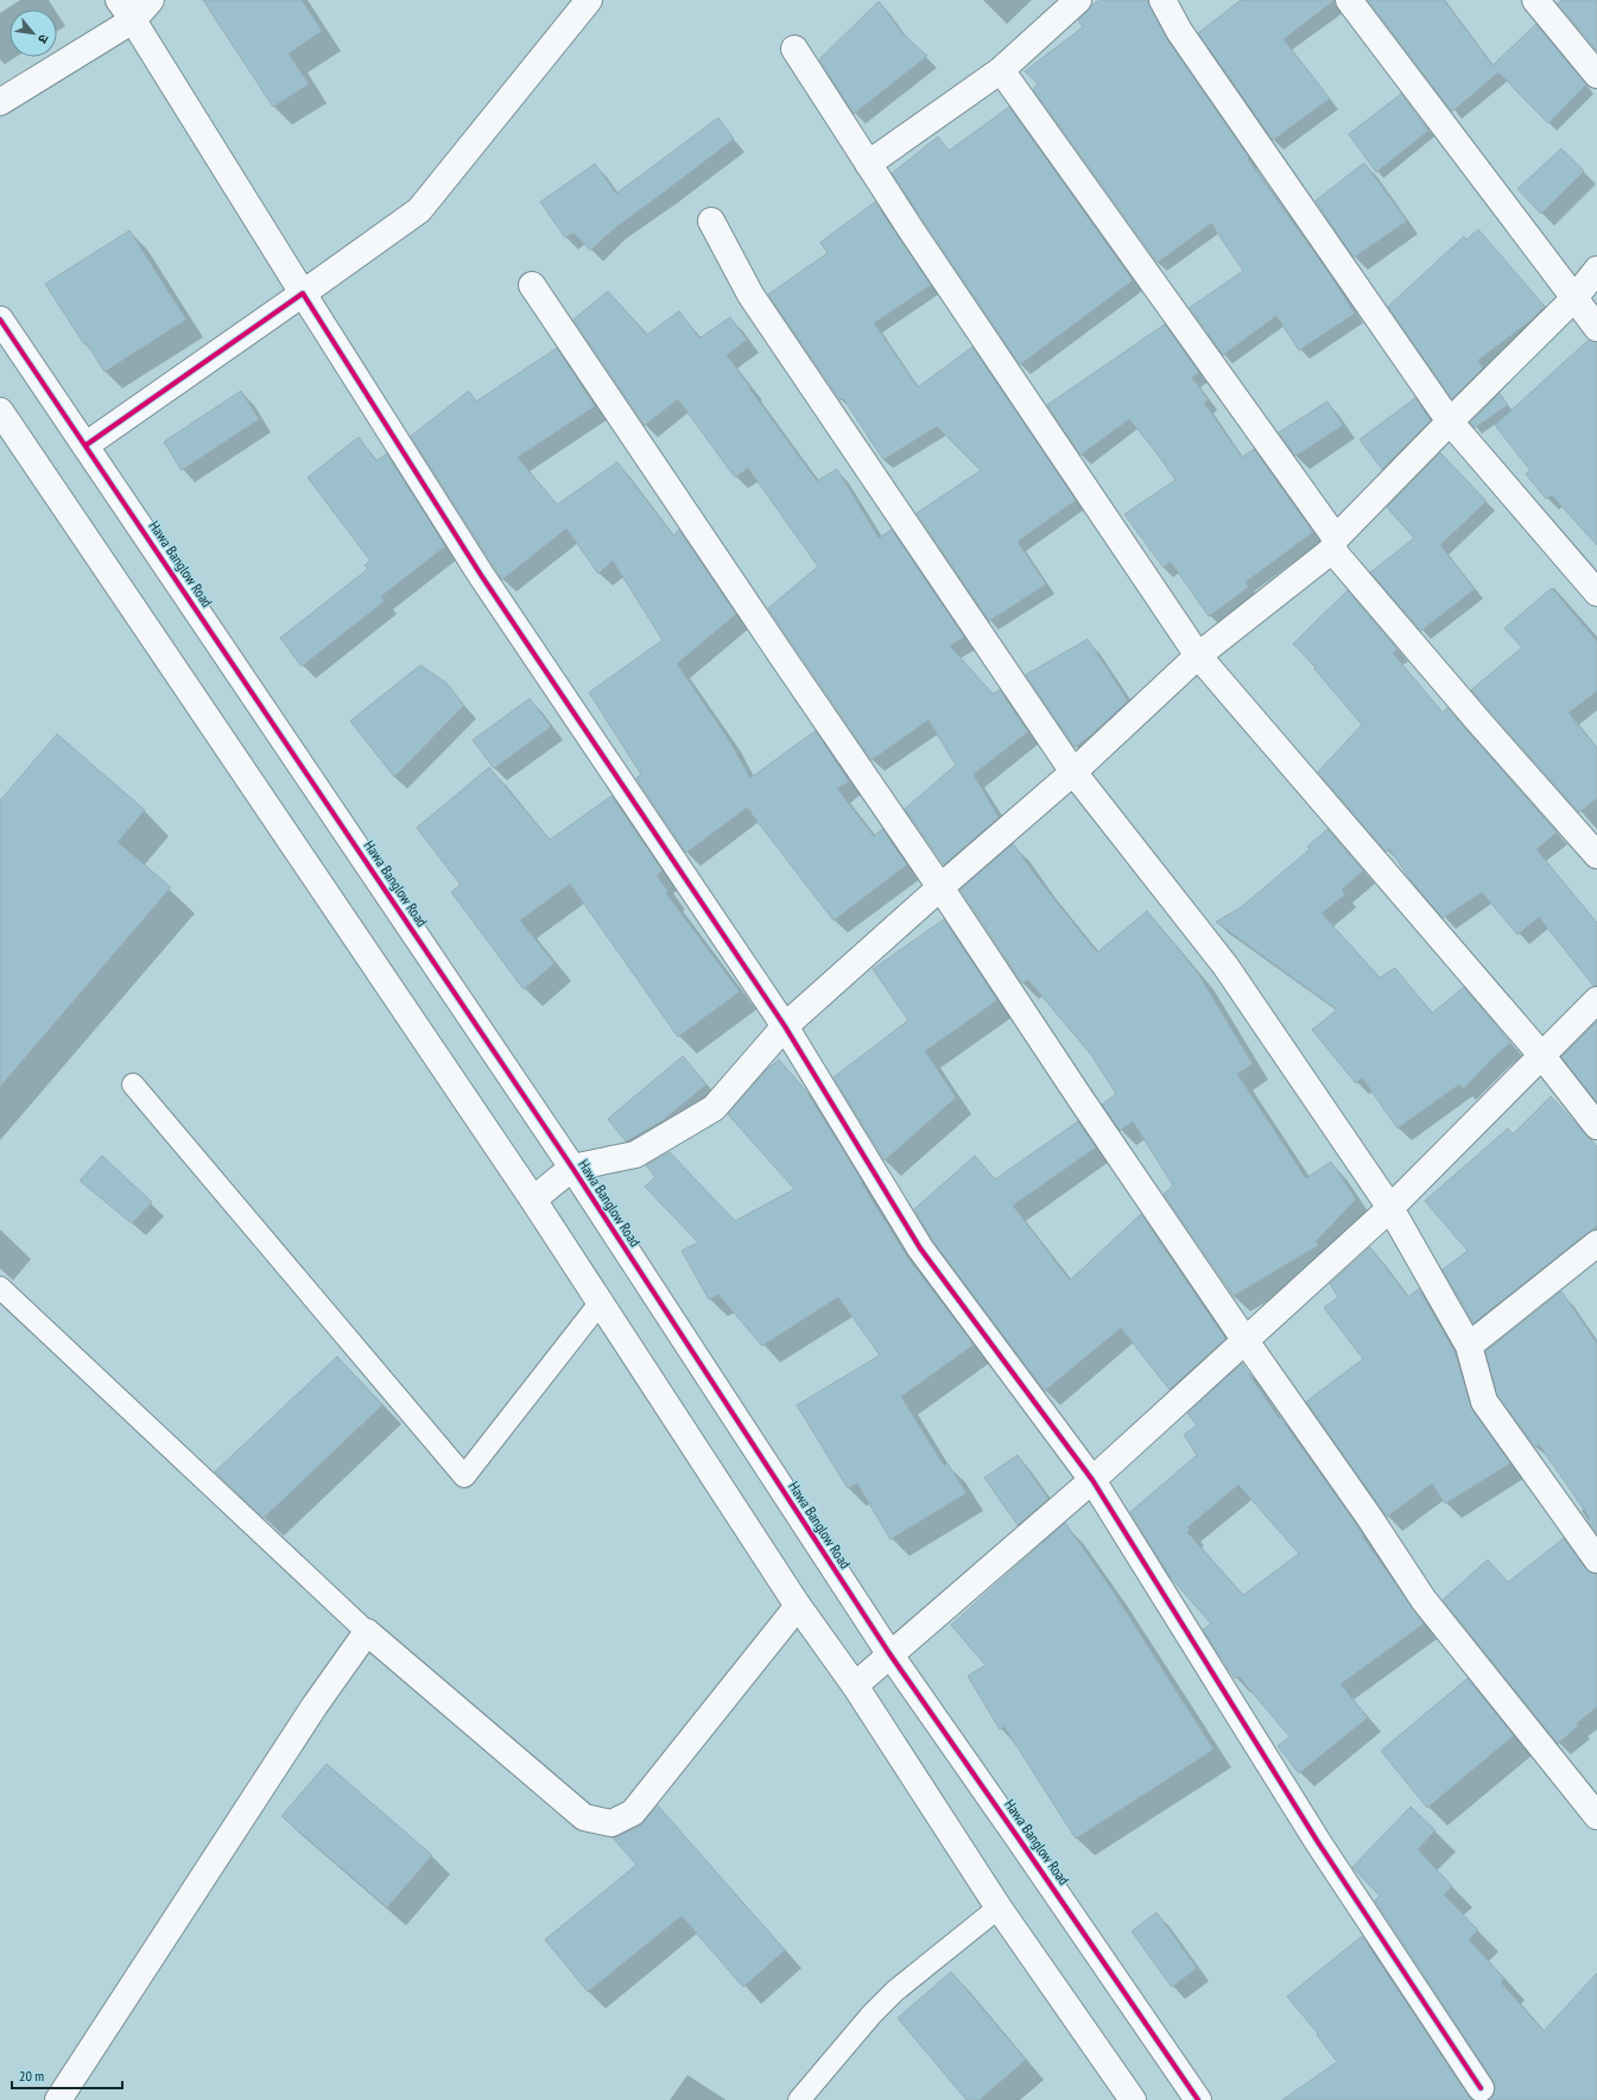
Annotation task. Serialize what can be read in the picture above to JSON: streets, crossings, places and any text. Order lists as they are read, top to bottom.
{
  "streets": {
    "street": ["Hawa Banglow Road"]
  },
  "scale_bar": "20 m",
  "north": "bottom right"
}
